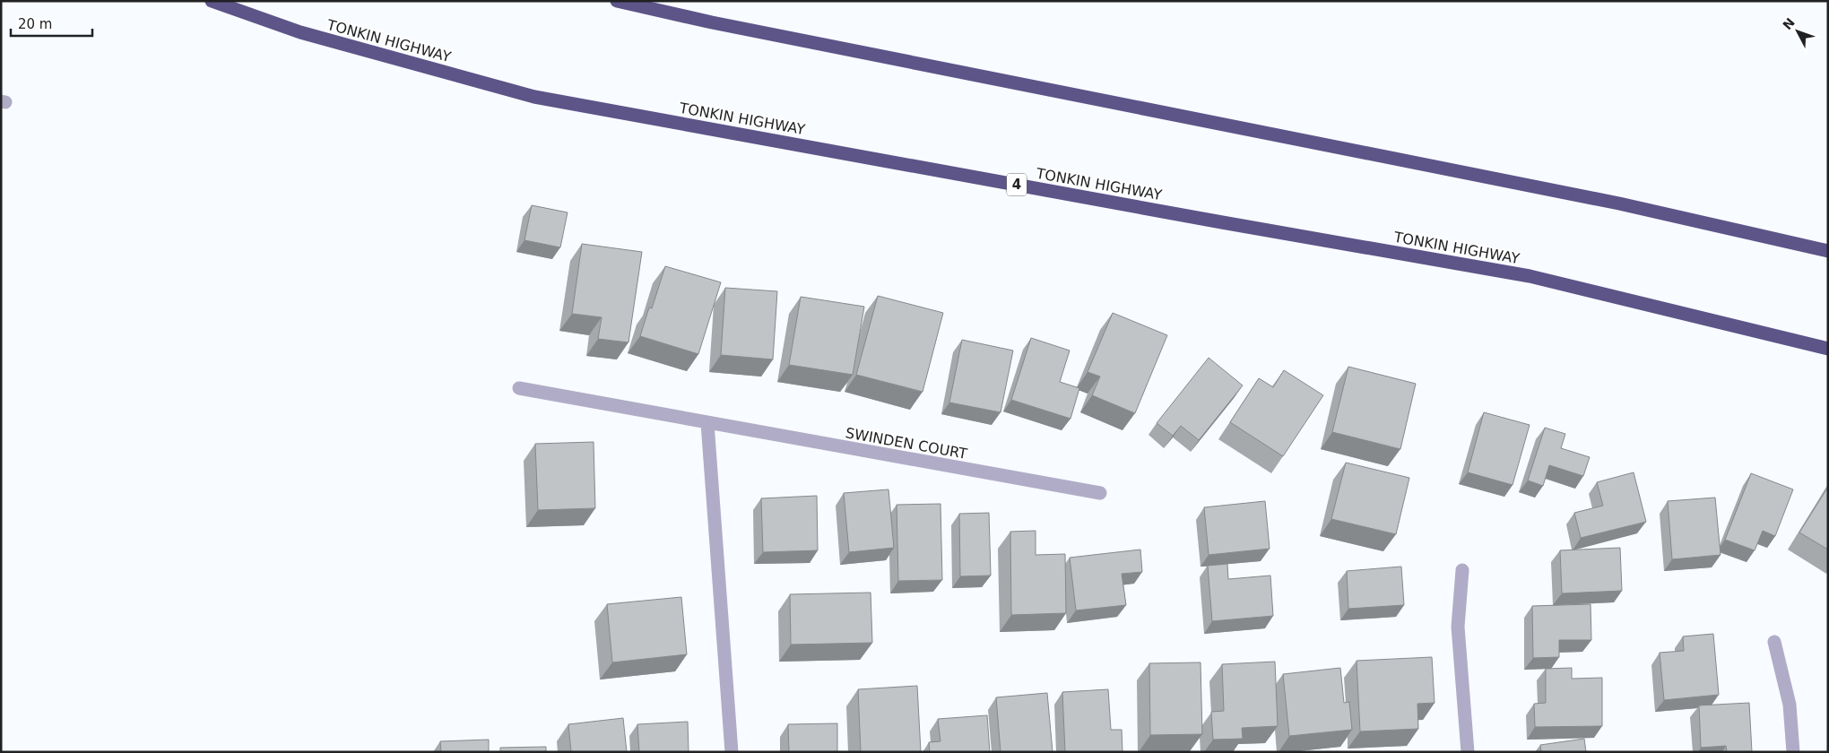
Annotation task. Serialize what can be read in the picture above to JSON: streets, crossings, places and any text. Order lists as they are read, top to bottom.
{
  "streets": {
    "highway": ["TONKIN HIGHWAY", "4"],
    "street": ["SWINDEN COURT"]
  },
  "scale_bar": "20 m",
  "north": "top left"
}
